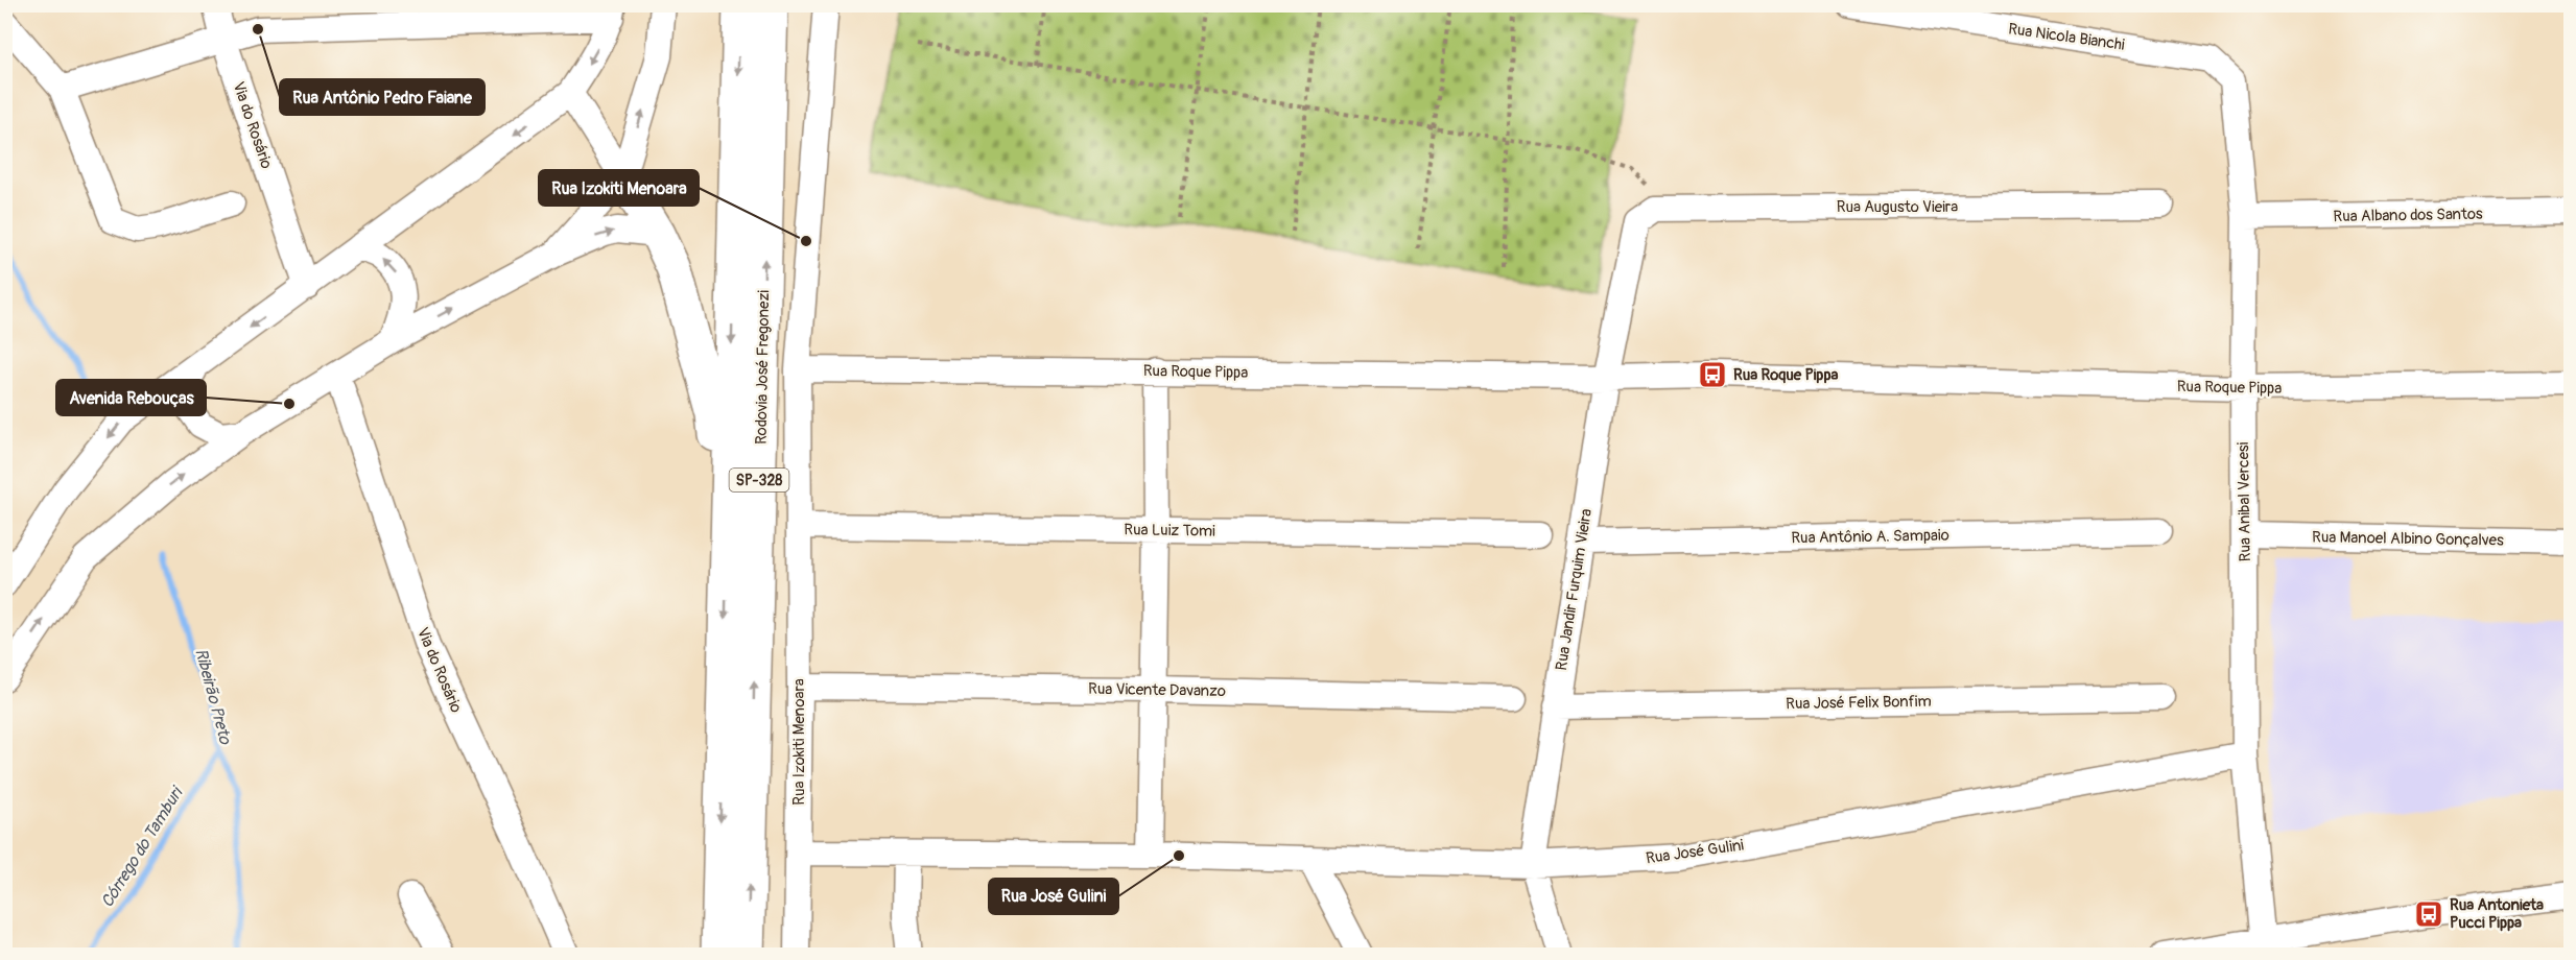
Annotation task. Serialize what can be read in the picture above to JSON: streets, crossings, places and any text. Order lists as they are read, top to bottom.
{
  "streets": {
    "highway": ["Rodovia José Fregonezi", "SP-328"],
    "street": [
      "Rua Nicola Bianchi",
      "Via do Rosário",
      "Rua Augusto Vieira",
      "Rua Albano dos Santos",
      "Rua Roque Pippa",
      "Rua Anibal Vercesi",
      "Rua Luiz Tomi",
      "Rua Antônio A. Sampaio",
      "Rua Manoel Albino Gonçalves",
      "Rua Jandir Furquim Vieira",
      "Rua Vicente Davanzo",
      "Rua José Felix Bonfim",
      "Rua Izokiti Menoara",
      "Rua José Gulini"
    ]
  },
  "crossings": [
    ["Rua Nicola Bianchi", "Rua Anibal Vercesi"],
    ["Rua Augusto Vieira", "Rua Jandir Furquim Vieira"],
    ["Rua Albano dos Santos", "Rua Anibal Vercesi"],
    ["Rua Roque Pippa", "Rua Anibal Vercesi"],
    ["Rua Roque Pippa", "Rua Jandir Furquim Vieira"],
    ["Rua Roque Pippa", "Rua Izokiti Menoara"],
    ["Rua Anibal Vercesi", "Rua Manoel Albino Gonçalves"],
    ["Rua Anibal Vercesi", "Rua José Gulini"],
    ["Rua Luiz Tomi", "Rua Izokiti Menoara"],
    ["Rua Antônio A. Sampaio", "Rua Jandir Furquim Vieira"],
    ["Rua Jandir Furquim Vieira", "Rua José Felix Bonfim"],
    ["Rua Jandir Furquim Vieira", "Rua José Gulini"],
    ["Rua Vicente Davanzo", "Rua Izokiti Menoara"],
    ["Rua Izokiti Menoara", "Rua José Gulini"]
  ],
  "water": ["Ribeirão Preto", "Córrego do Tamburi"],
  "places": {
    "other": [
      "Rua Antônio Pedro Faiane",
      "Rua Izokiti Menoara",
      "Avenida Rebouças",
      "Rua José Gulini"
    ],
    "bus stop": ["Rua Roque Pippa", "Rua Antonieta Pucci Pippa"]
  }
}
